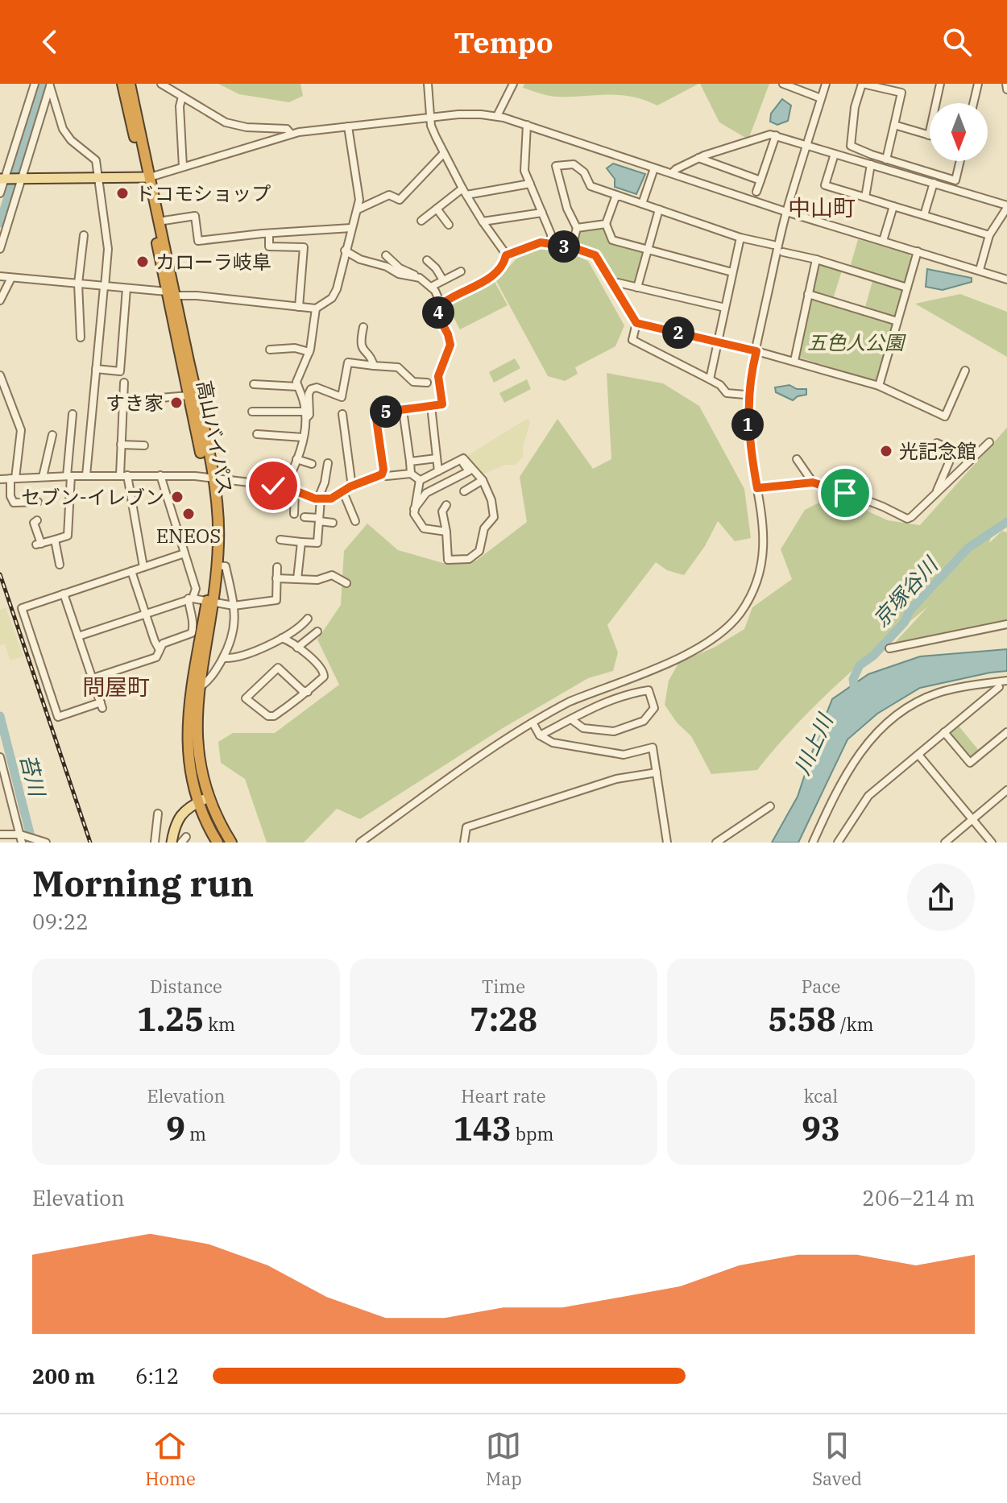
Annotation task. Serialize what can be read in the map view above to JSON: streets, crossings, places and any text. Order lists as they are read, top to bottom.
{
  "streets": {
    "highway": ["高山バイパス"]
  },
  "districts": ["中山町", "問屋町"],
  "water": ["京塚谷川", "川上川", "苔川"],
  "parks": ["五色人公園"],
  "places": [
    "ドコモショップ",
    "カローラ岐阜",
    "すき家",
    "光記念館",
    "セブン-イレブン",
    "ENEOS"
  ],
  "north": "bottom",
  "page": {
    "header": "Tempo",
    "pins": [
      "3",
      "4",
      "2",
      "5",
      "1"
    ],
    "heading": ["Morning run", "09:22"],
    "stats": [
      ["Distance", "1.25 km"],
      ["Time", "7:28"],
      ["Pace", "5:58 /km"],
      ["Elevation", "9 m"],
      ["Heart rate", "143 bpm"],
      ["kcal", "93"]
    ],
    "chart": ["Elevation", "206–214 m"],
    "list": [
      {
        "name": "200 m",
        "note": "6:12"
      }
    ],
    "tabs": ["Home", "Map", "Saved"]
  }
}
